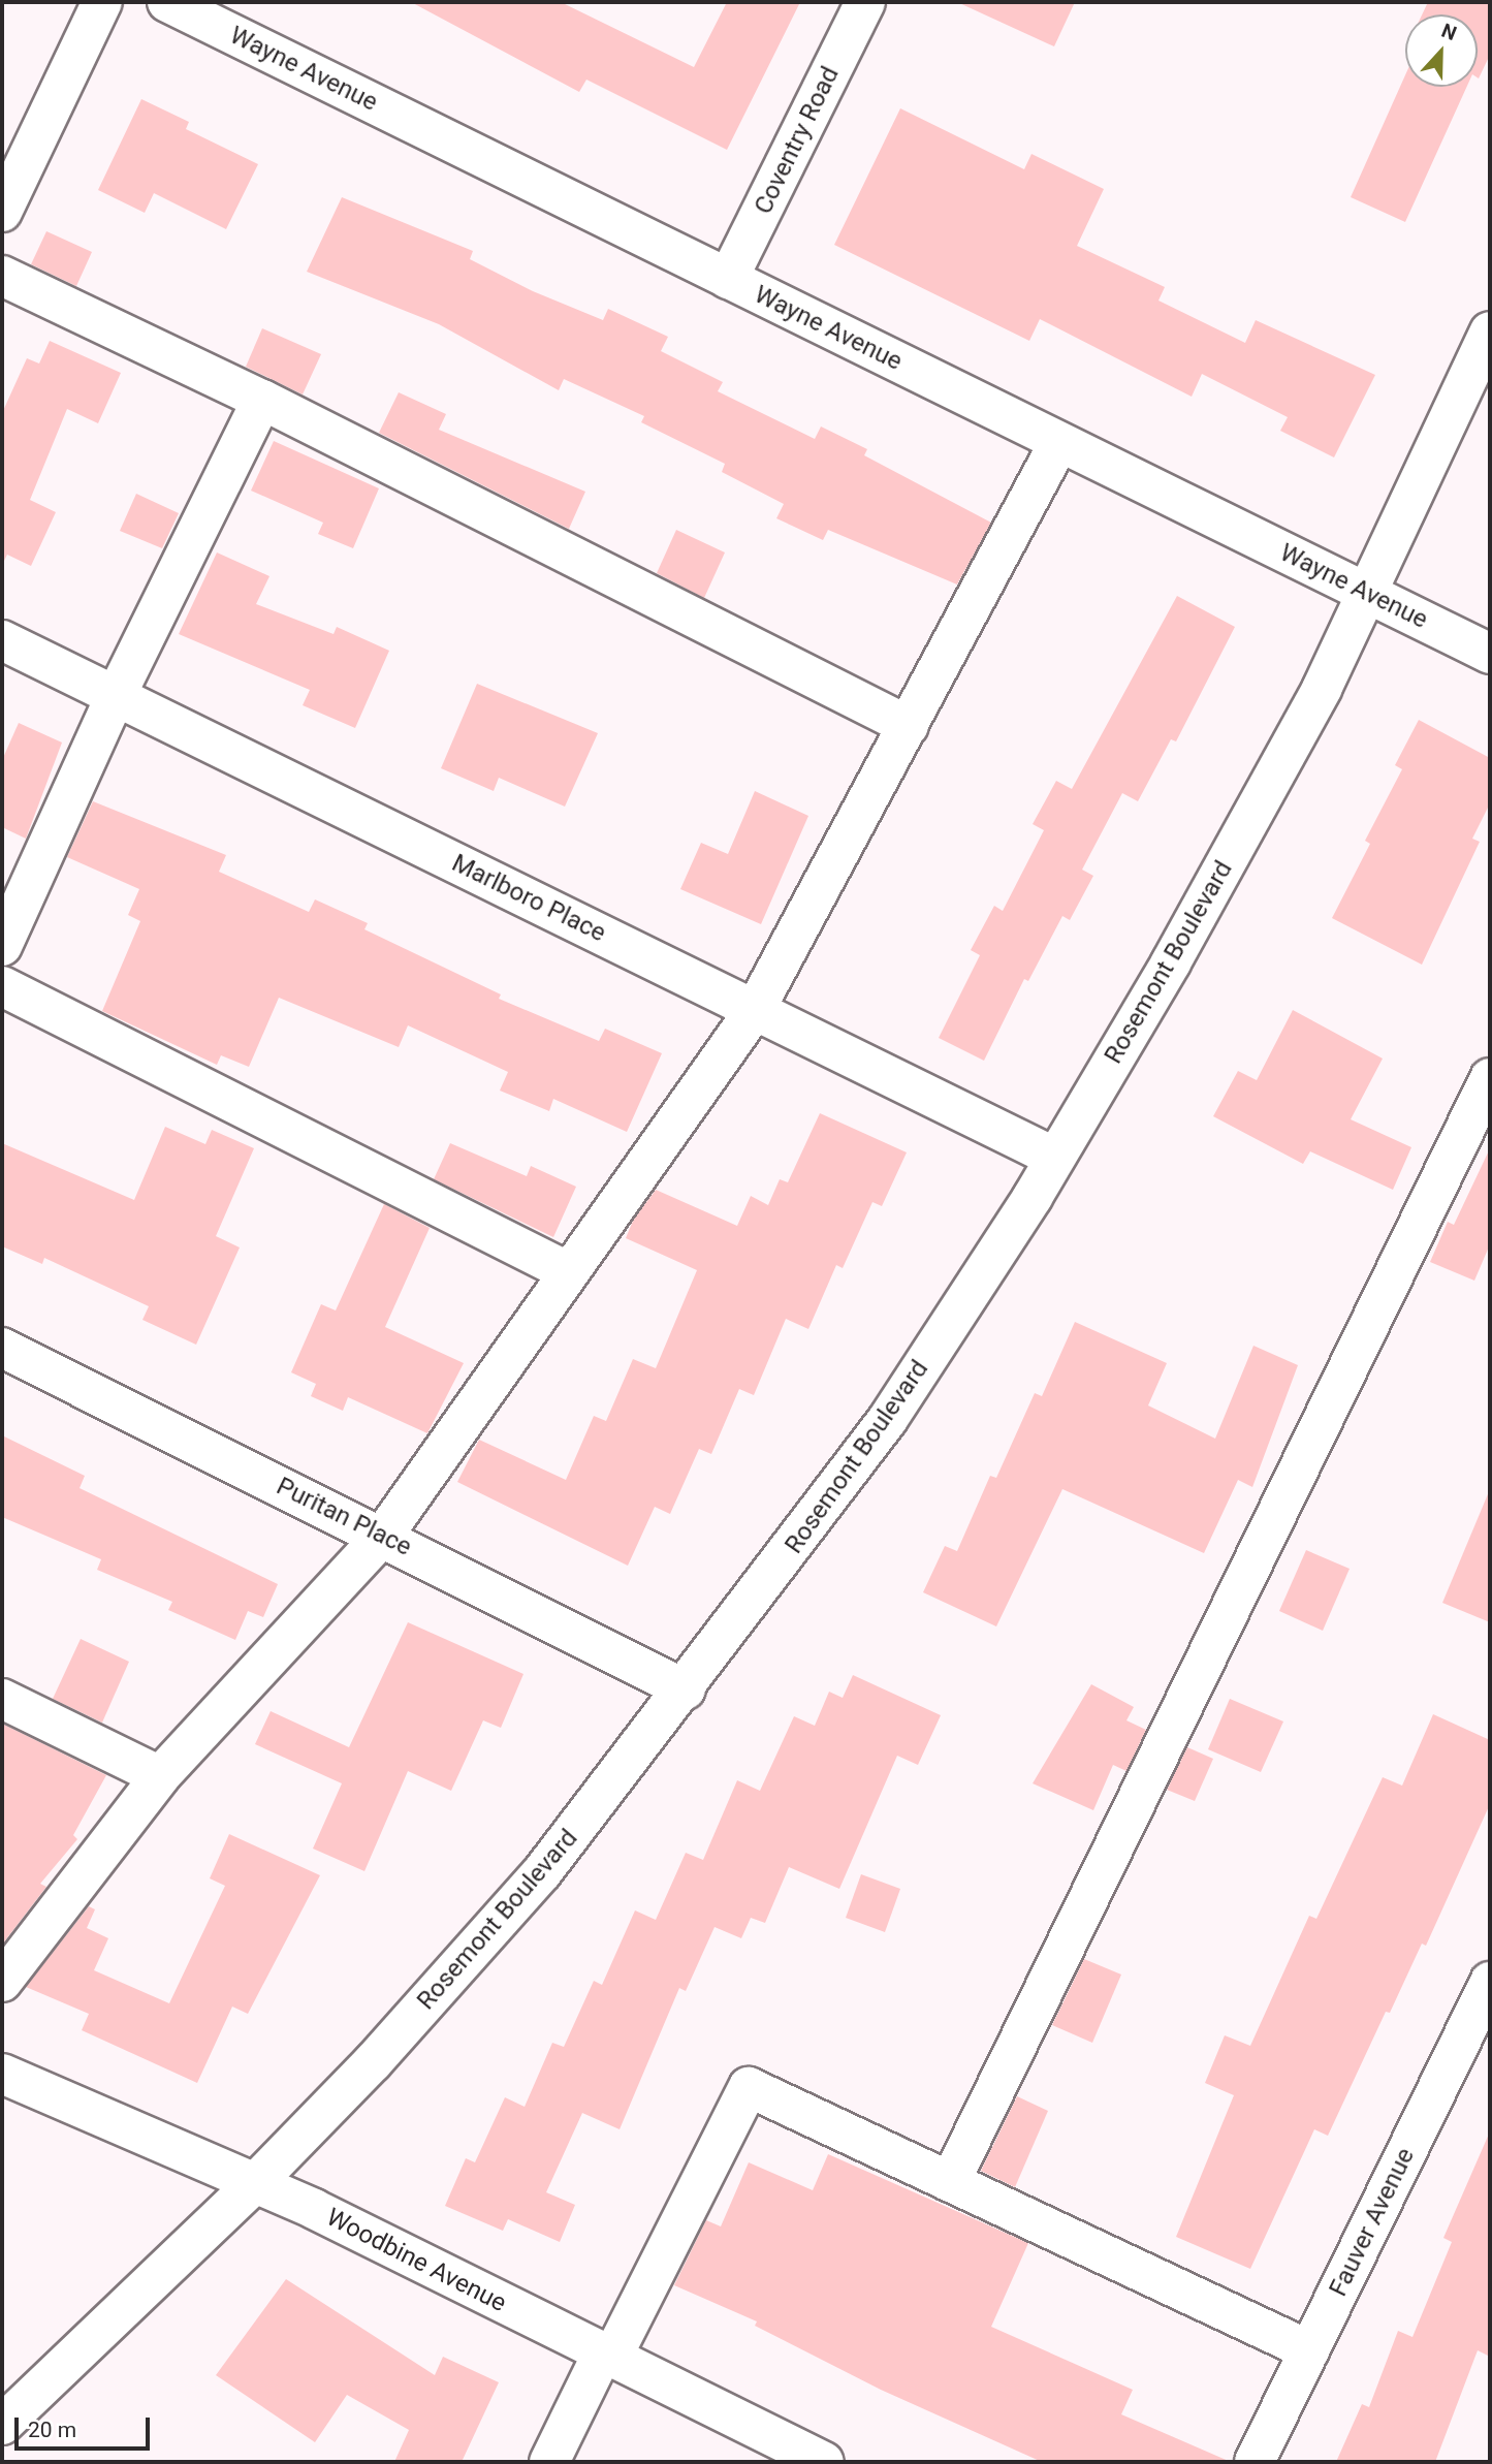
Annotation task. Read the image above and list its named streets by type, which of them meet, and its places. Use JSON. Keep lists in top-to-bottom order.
{
  "streets": {
    "street": [
      "Wayne Avenue",
      "Coventry Road",
      "Marlboro Place",
      "Rosemont Boulevard",
      "Puritan Place",
      "Fauver Avenue",
      "Woodbine Avenue"
    ]
  },
  "crossings": [
    ["Wayne Avenue", "Coventry Road"],
    ["Wayne Avenue", "Rosemont Boulevard"],
    ["Marlboro Place", "Rosemont Boulevard"],
    ["Rosemont Boulevard", "Puritan Place"],
    ["Rosemont Boulevard", "Woodbine Avenue"]
  ],
  "scale_bar": "20 m",
  "north": "top"
}
